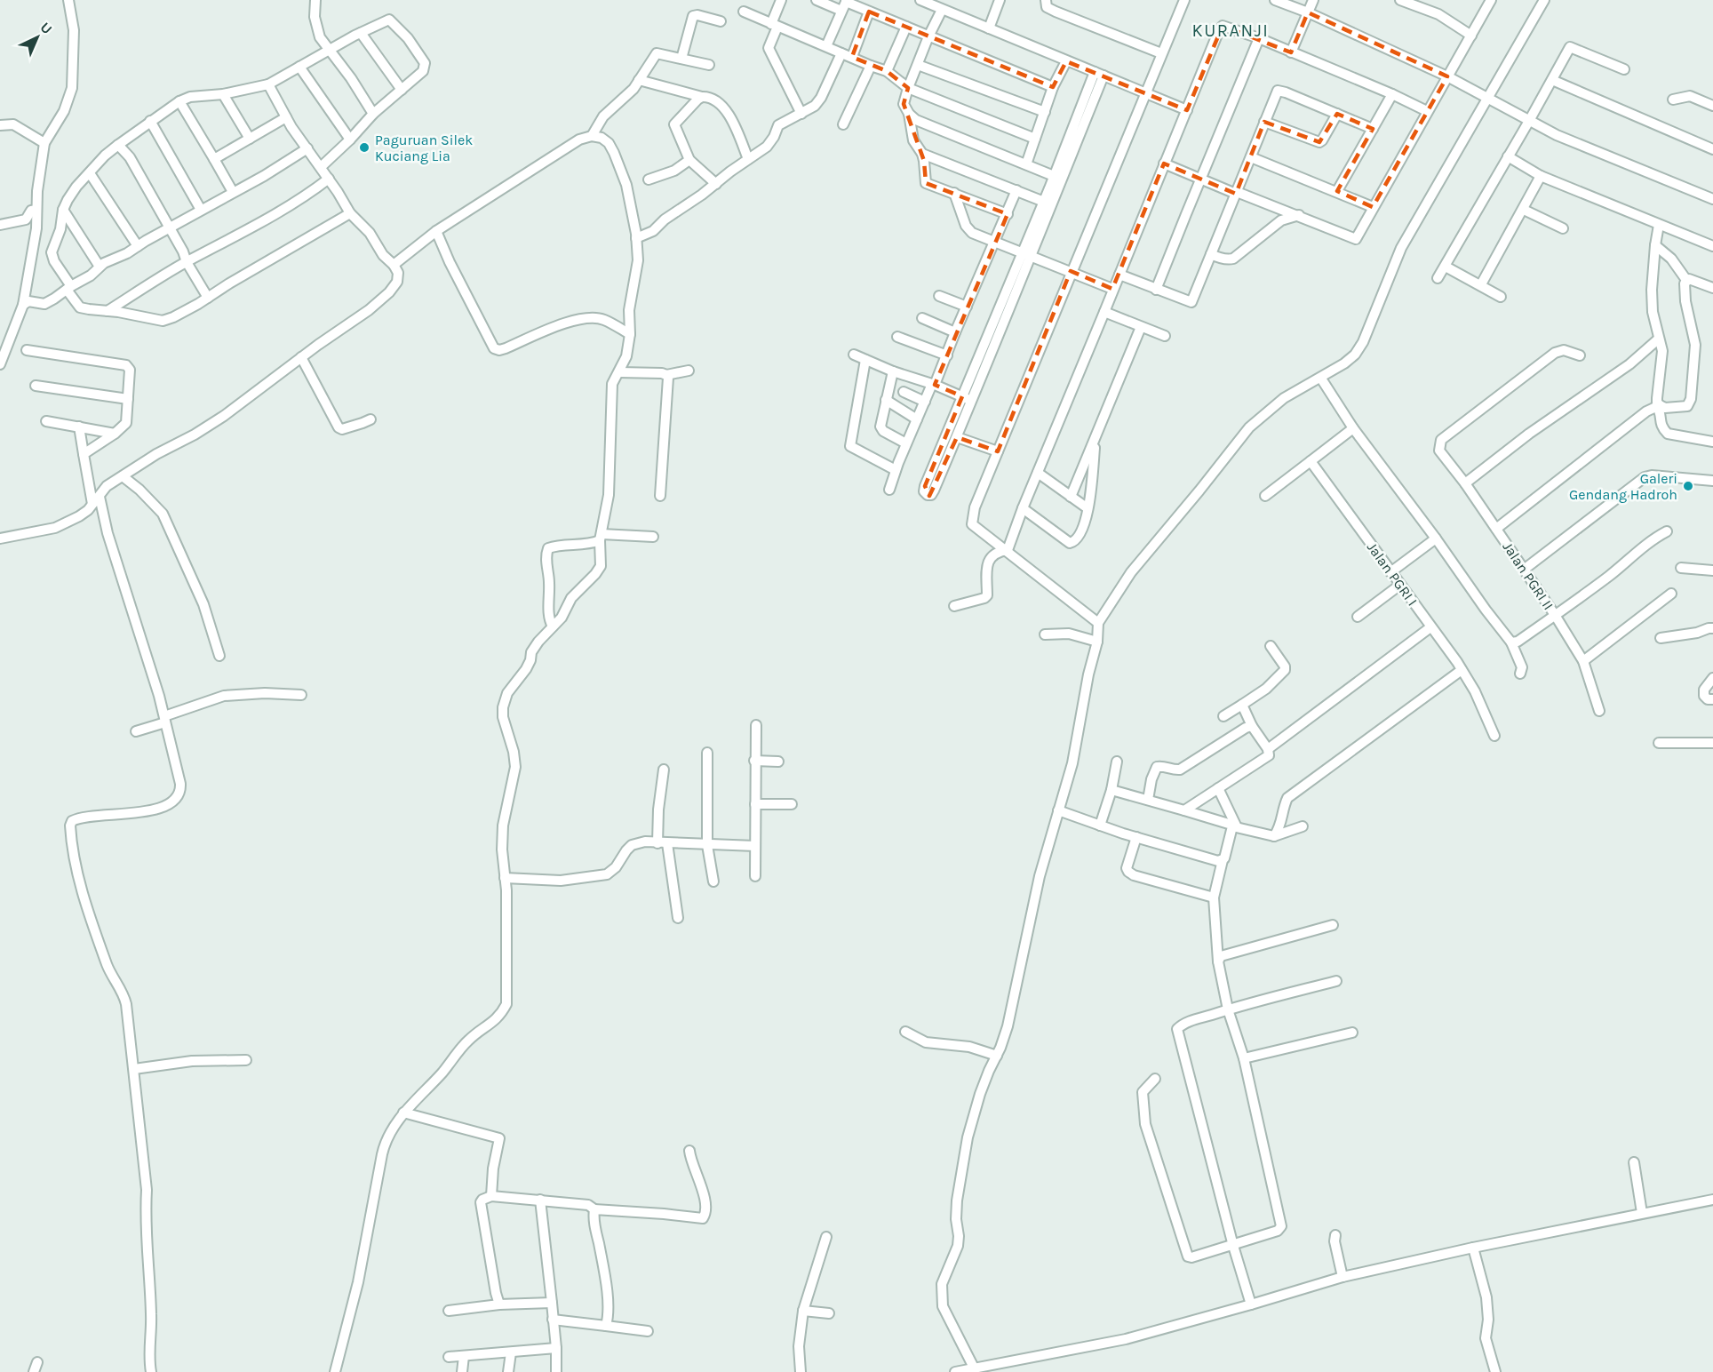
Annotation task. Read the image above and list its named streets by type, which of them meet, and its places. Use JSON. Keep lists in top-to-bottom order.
{
  "streets": {
    "street": ["Jalan PGRI I", "Jalan PGRI II"]
  },
  "districts": ["KURANJI"],
  "places": ["Paguruan Silek Kuciang Lia", "Galeri Gendang Hadroh"],
  "north": "top right"
}
